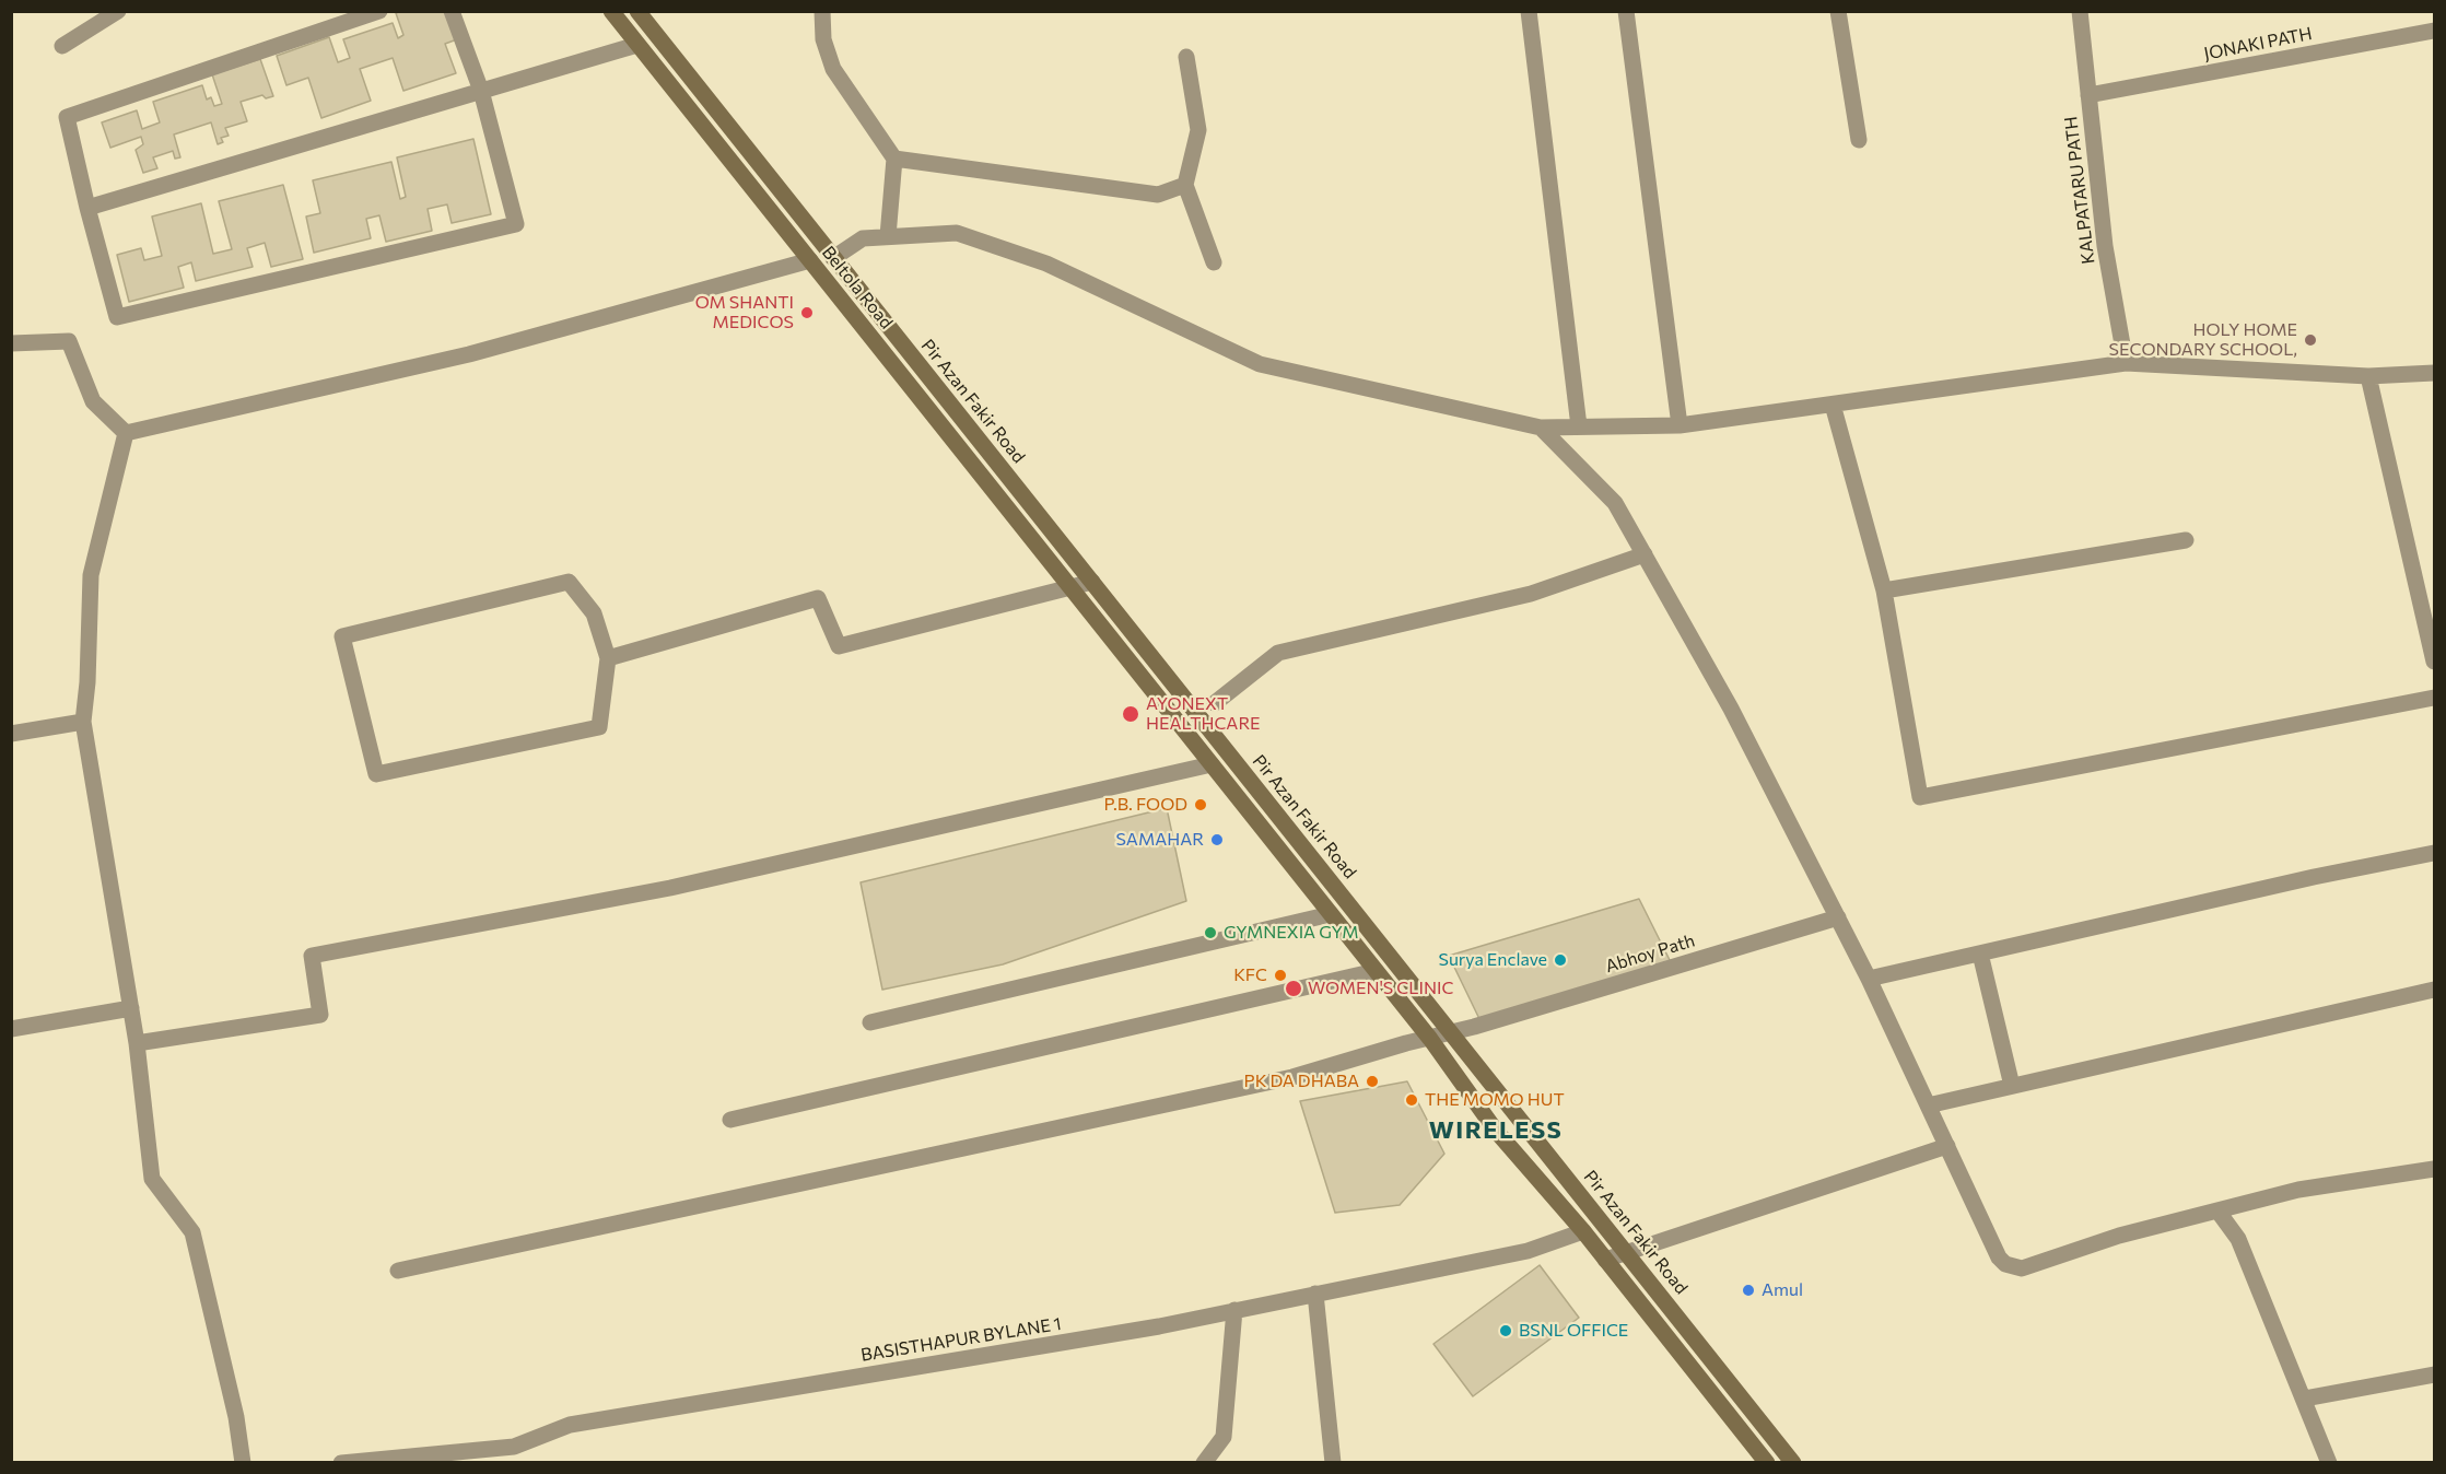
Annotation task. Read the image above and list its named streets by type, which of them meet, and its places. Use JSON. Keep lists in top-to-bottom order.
{
  "streets": {
    "main road": ["Beltola Road", "Pir Azan Fakir Road"],
    "street": [
      "JONAKI PATH",
      "KALPATARU PATH",
      "Abhoy Path",
      "BASISTHAPUR BYLANE 1"
    ]
  },
  "crossings": [
    ["JONAKI PATH", "KALPATARU PATH"],
    ["Pir Azan Fakir Road", "Abhoy Path"]
  ],
  "districts": ["WIRELESS"],
  "places": [
    "OM SHANTI MEDICOS",
    "HOLY HOME SECONDARY SCHOOL,",
    "AYONEXT HEALTHCARE",
    "P.B. FOOD",
    "SAMAHAR",
    "GYMNEXIA GYM",
    "Surya Enclave",
    "KFC",
    "WOMEN'S CLINIC",
    "PK DA DHABA",
    "THE MOMO HUT",
    "Amul",
    "BSNL OFFICE"
  ]
}
